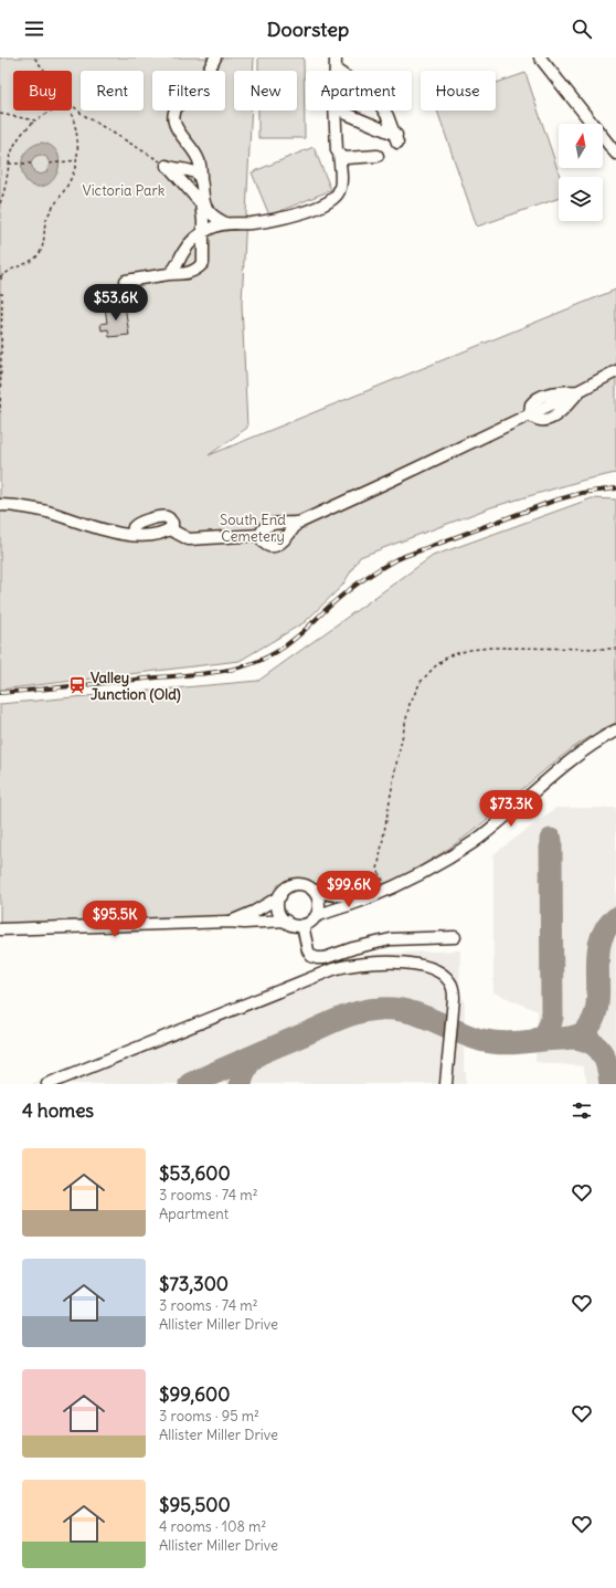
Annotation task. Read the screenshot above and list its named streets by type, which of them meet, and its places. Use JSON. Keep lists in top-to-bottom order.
{
  "parks": ["Victoria Park", "South End Cemetery"],
  "places": {
    "station": ["Valley Junction (Old)"]
  },
  "north": "top",
  "page": {
    "header": "Doorstep",
    "chip": [
      "Buy",
      "Rent",
      "Filters",
      "New",
      "Apartment",
      "House"
    ],
    "price": [
      "$53.6K",
      "$73.3K",
      "$99.6K",
      "$95.5K"
    ],
    "heading": "4 homes",
    "list": [
      {
        "name": "$53,600",
        "note": "3 rooms · 74 m² · Apartment"
      },
      {
        "name": "$73,300",
        "note": "3 rooms · 74 m² · Allister Miller Drive"
      },
      {
        "name": "$99,600",
        "note": "3 rooms · 95 m² · Allister Miller Drive"
      },
      {
        "name": "$95,500",
        "note": "4 rooms · 108 m² · Allister Miller Drive"
      }
    ]
  }
}
